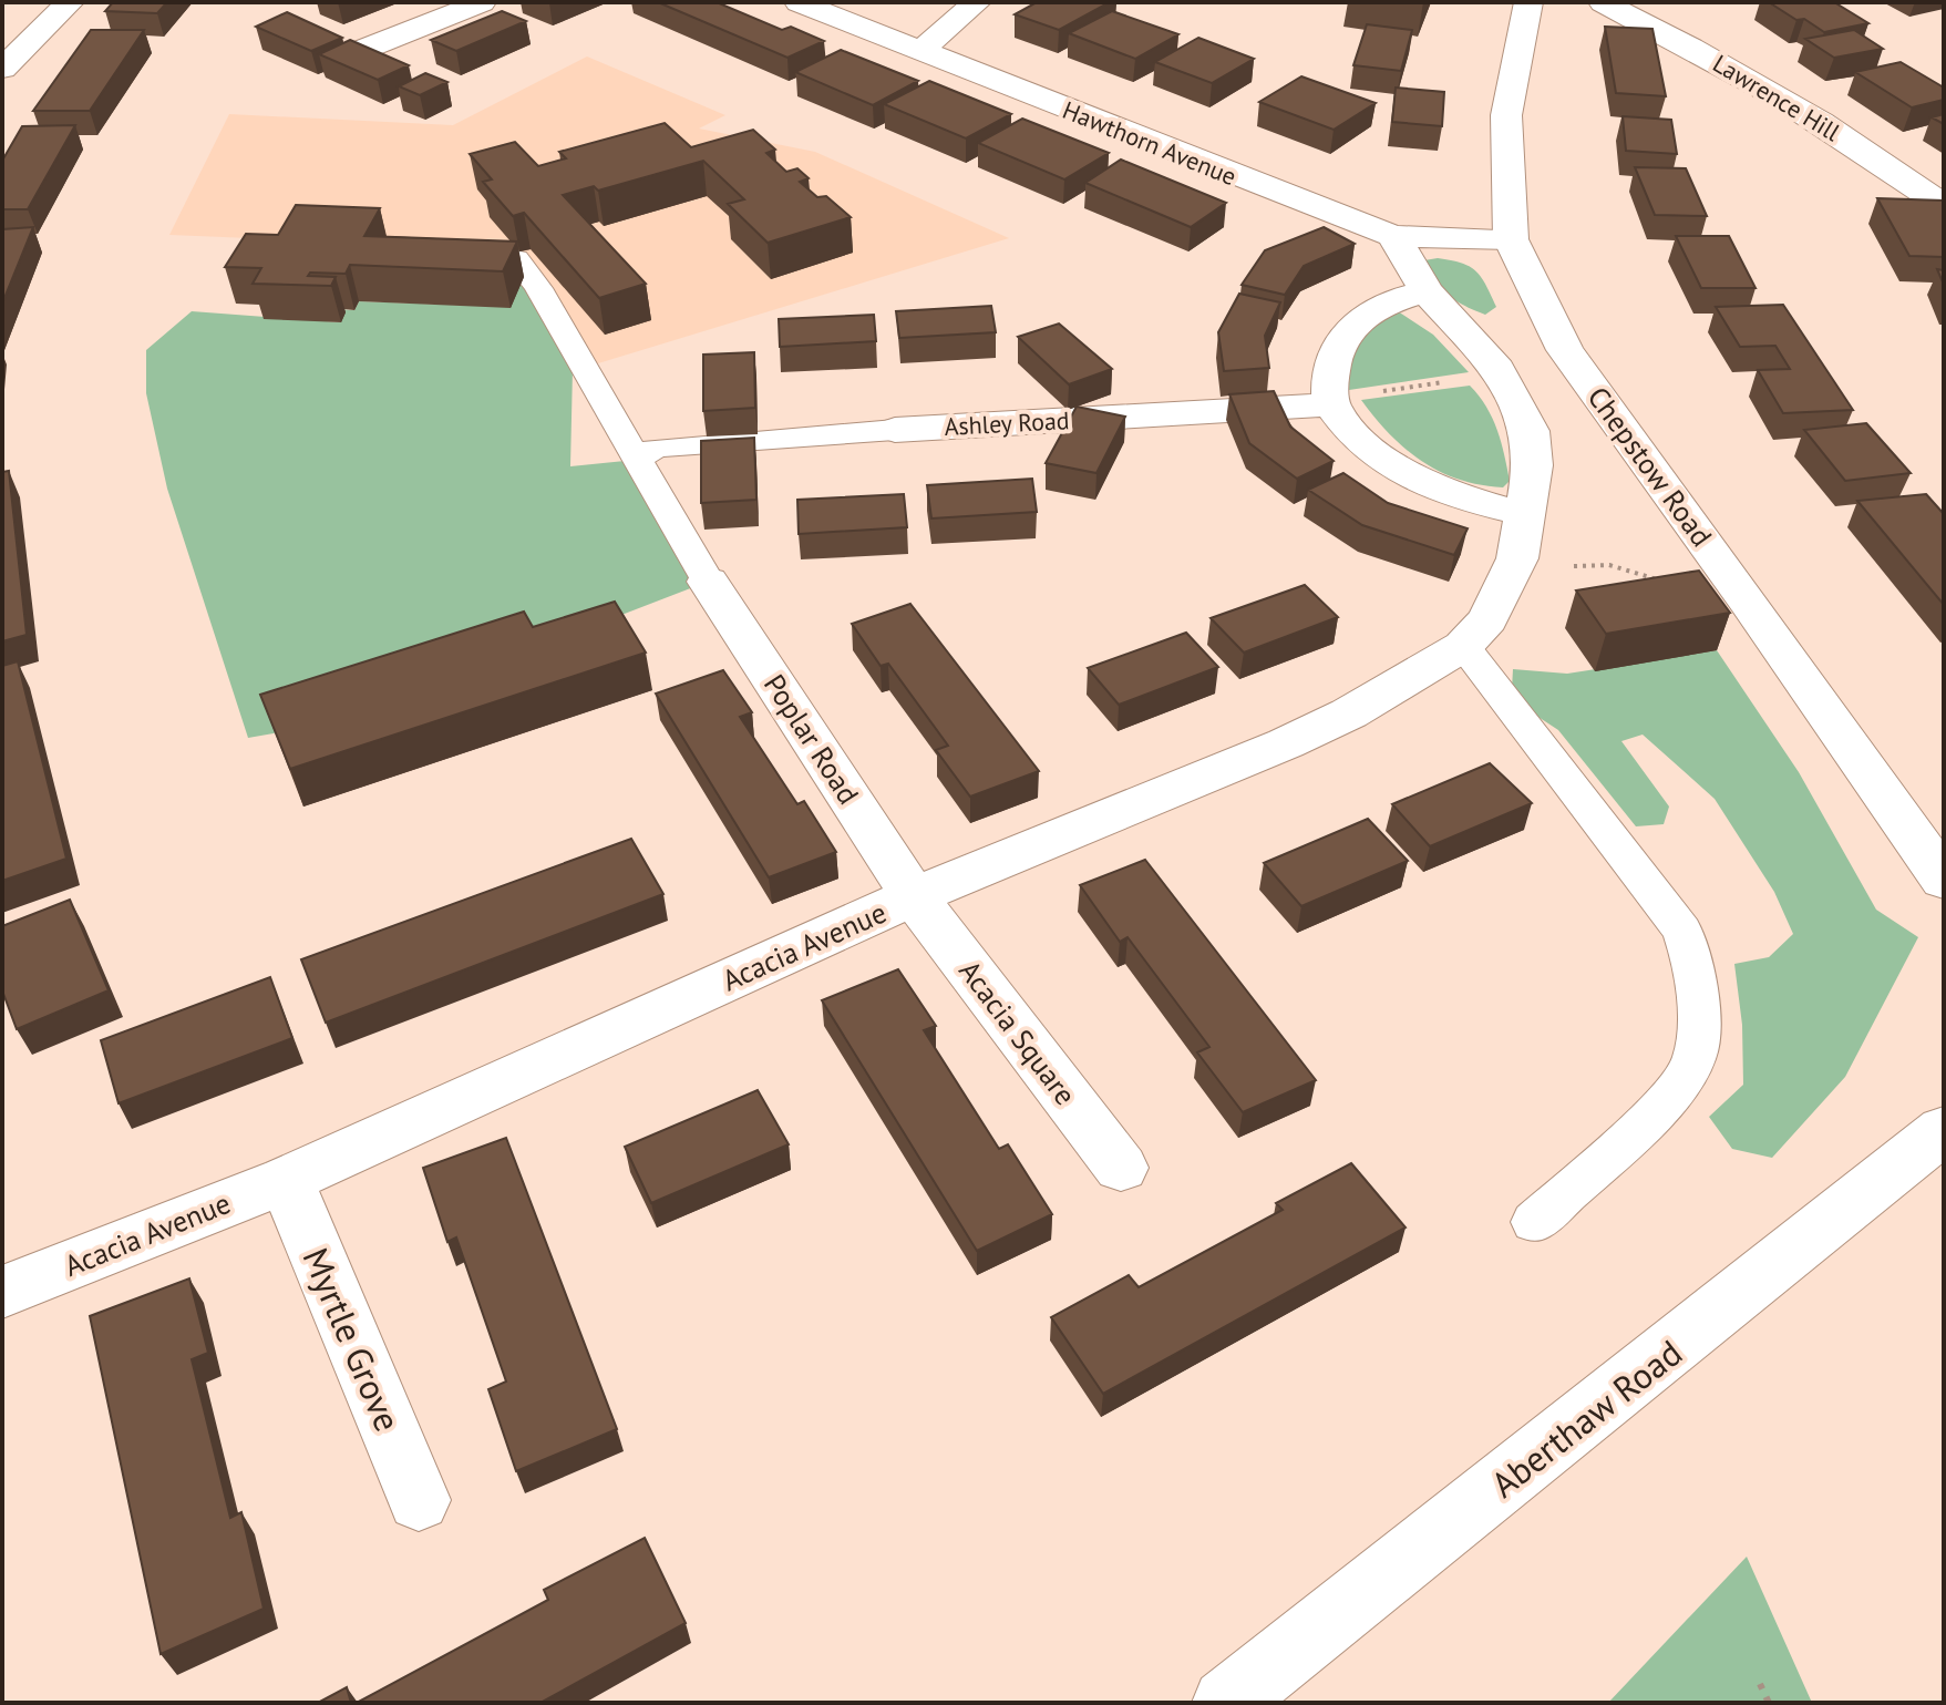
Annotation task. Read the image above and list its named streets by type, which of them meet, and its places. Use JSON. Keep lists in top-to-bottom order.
{
  "streets": {
    "street": [
      "Lawrence Hill",
      "Hawthorn Avenue",
      "Ashley Road",
      "Chepstow Road",
      "Poplar Road",
      "Acacia Avenue",
      "Acacia Square",
      "Myrtle Grove",
      "Aberthaw Road"
    ]
  },
  "crossings": [
    ["Hawthorn Avenue", "Chepstow Road"],
    ["Hawthorn Avenue", "Acacia Avenue"],
    ["Poplar Road", "Acacia Avenue"],
    ["Poplar Road", "Acacia Square"],
    ["Acacia Avenue", "Acacia Square"],
    ["Acacia Avenue", "Myrtle Grove"]
  ]
}
